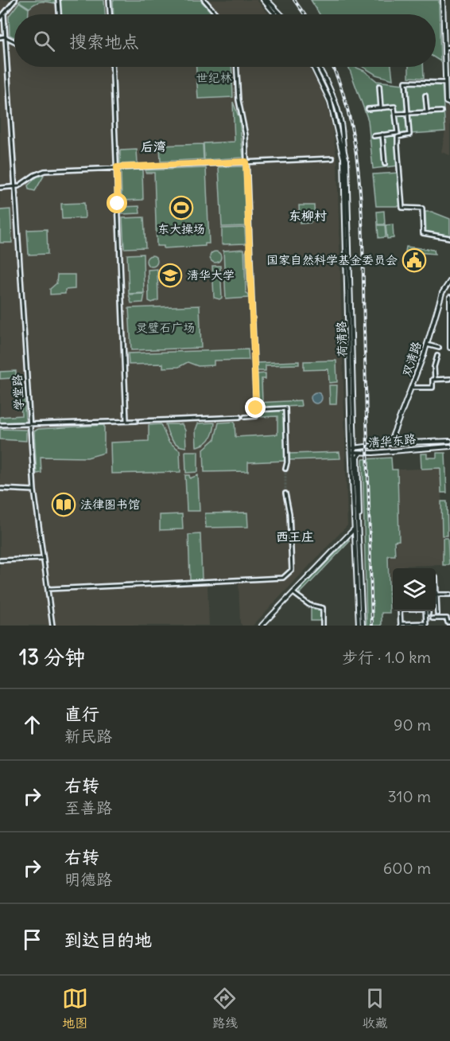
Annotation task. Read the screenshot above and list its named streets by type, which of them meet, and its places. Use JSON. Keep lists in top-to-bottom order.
{
  "streets": {
    "main road": ["荷清路", "双清路", "清华东路"],
    "street": ["学堂路"]
  },
  "crossings": [
    ["荷清路", "清华东路"],
    ["双清路", "清华东路"]
  ],
  "districts": ["后湾", "东柳村", "西王庄"],
  "parks": ["世纪林", "灵璧石广场"],
  "places": {
    "sports": ["东大操场"],
    "public building": ["国家自然科学基金委员会"],
    "school or university": ["清华大学"],
    "library": ["法律图书馆"]
  },
  "page": {
    "search": "搜索地点",
    "heading": ["13 分钟", "步行 · 1.0 km"],
    "list": [
      ["直行", "新民路", "90 m"],
      ["右转", "至善路", "310 m"],
      ["右转", "明德路", "600 m"],
      "到达目的地"
    ],
    "nav": ["地图", "路线", "收藏"]
  }
}
